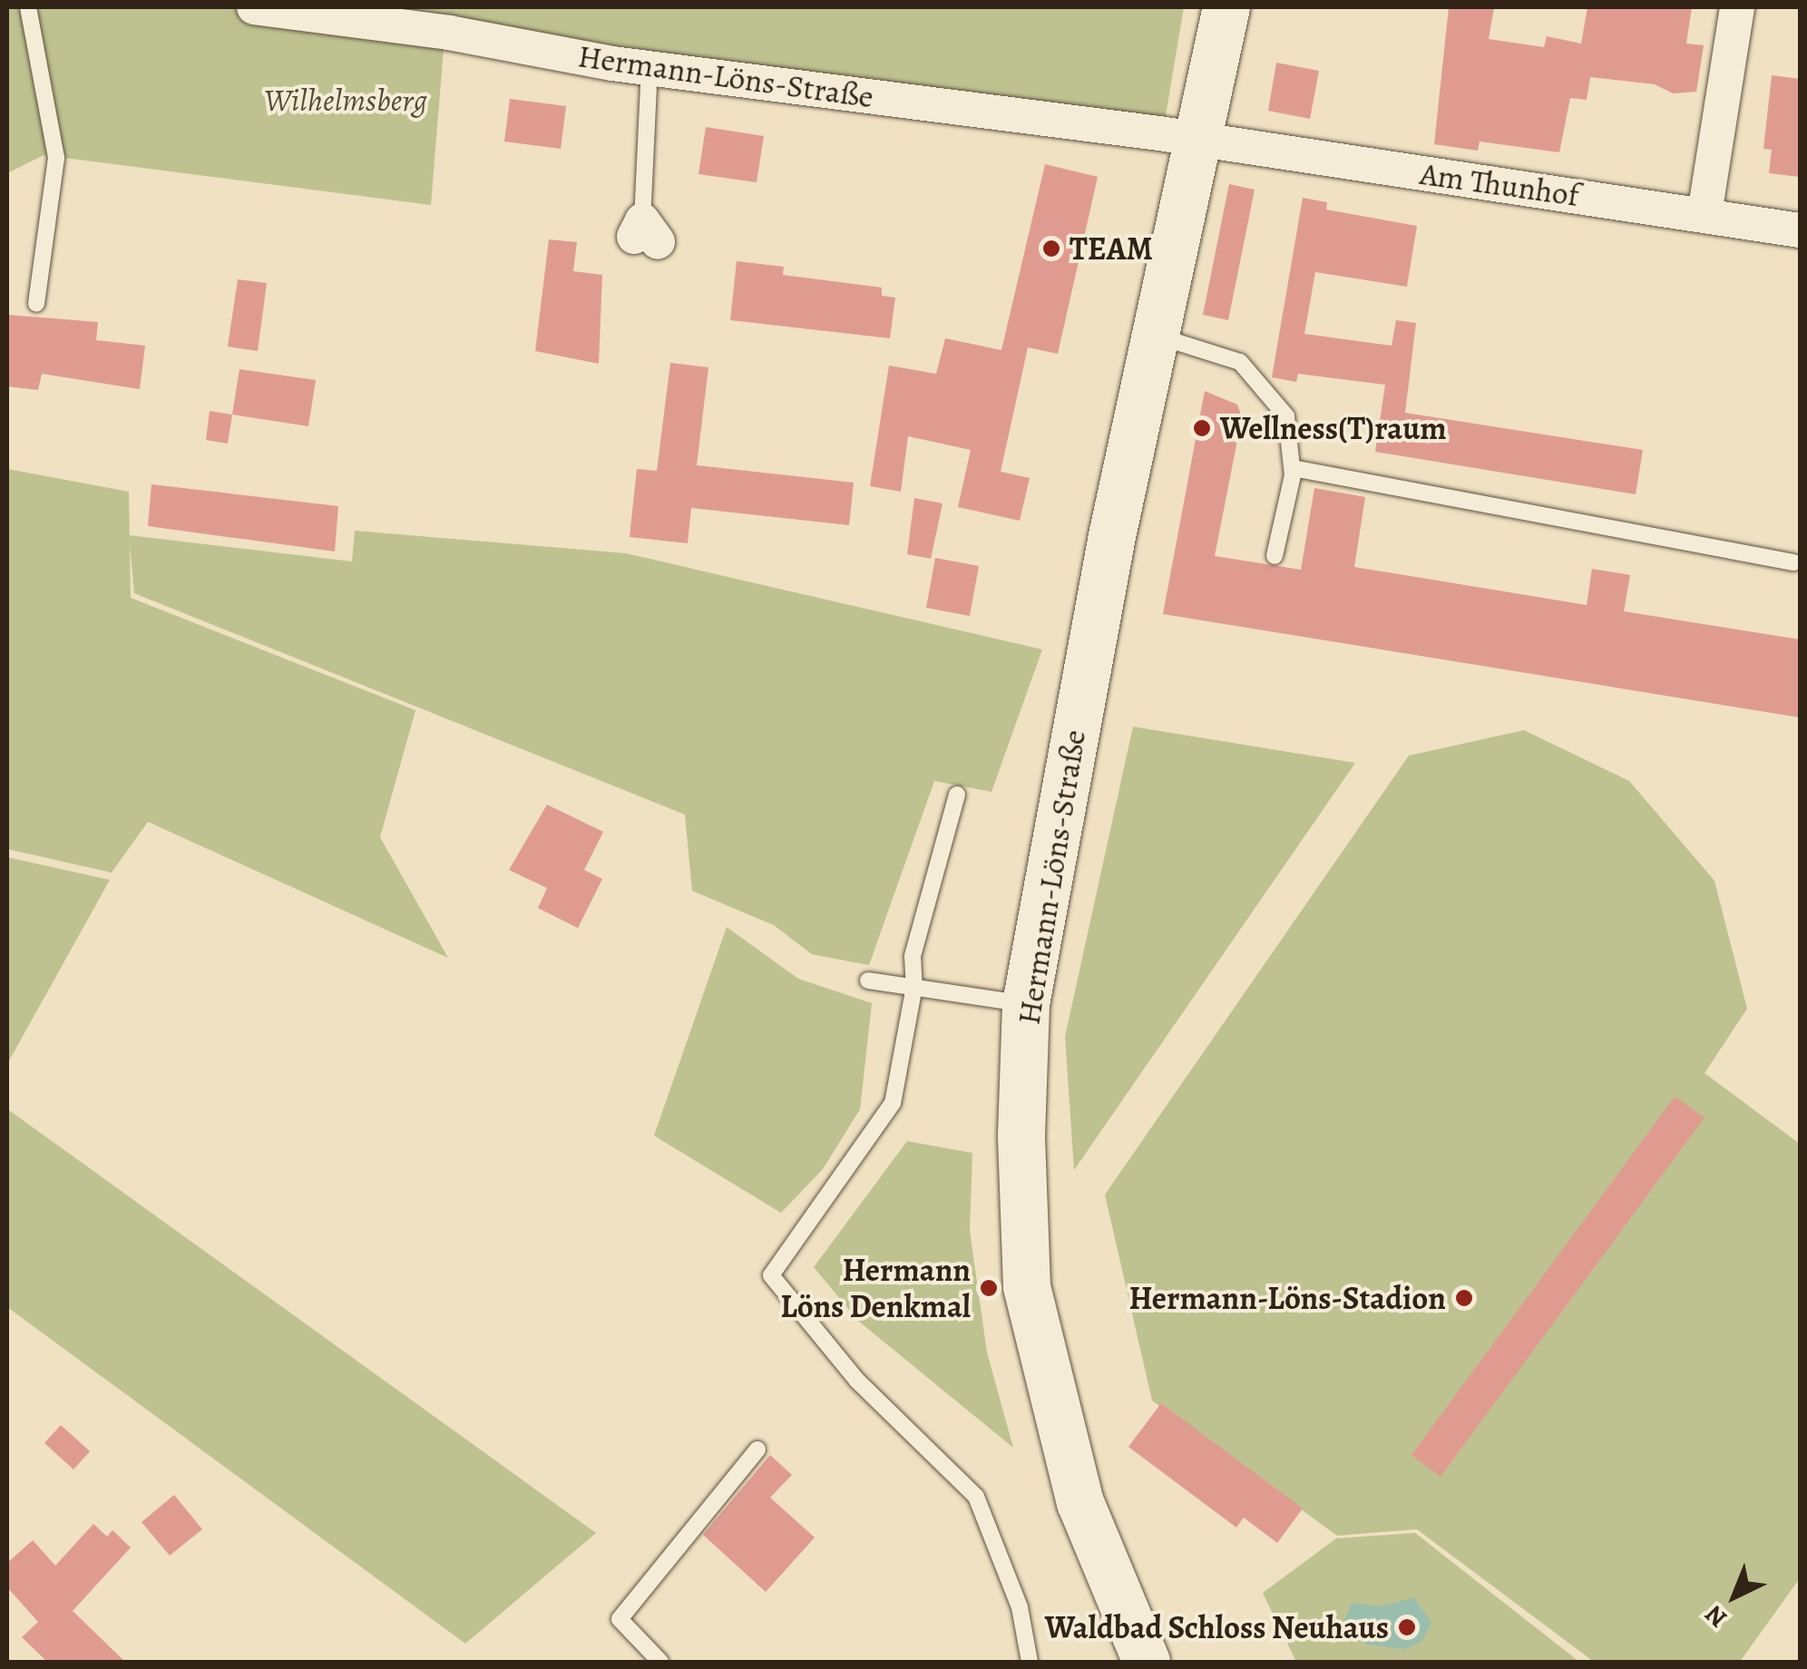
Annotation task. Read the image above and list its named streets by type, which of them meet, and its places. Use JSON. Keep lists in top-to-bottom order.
{
  "streets": {
    "street": ["Hermann-Löns-Straße", "Am Thunhof"]
  },
  "crossings": [
    ["Hermann-Löns-Straße", "Am Thunhof"]
  ],
  "parks": ["Wilhelmsberg"],
  "places": [
    "TEAM",
    "Wellness(T)raum",
    "Hermann Löns Denkmal",
    "Hermann-Löns-Stadion",
    "Waldbad Schloss Neuhaus"
  ],
  "north": "bottom left"
}
